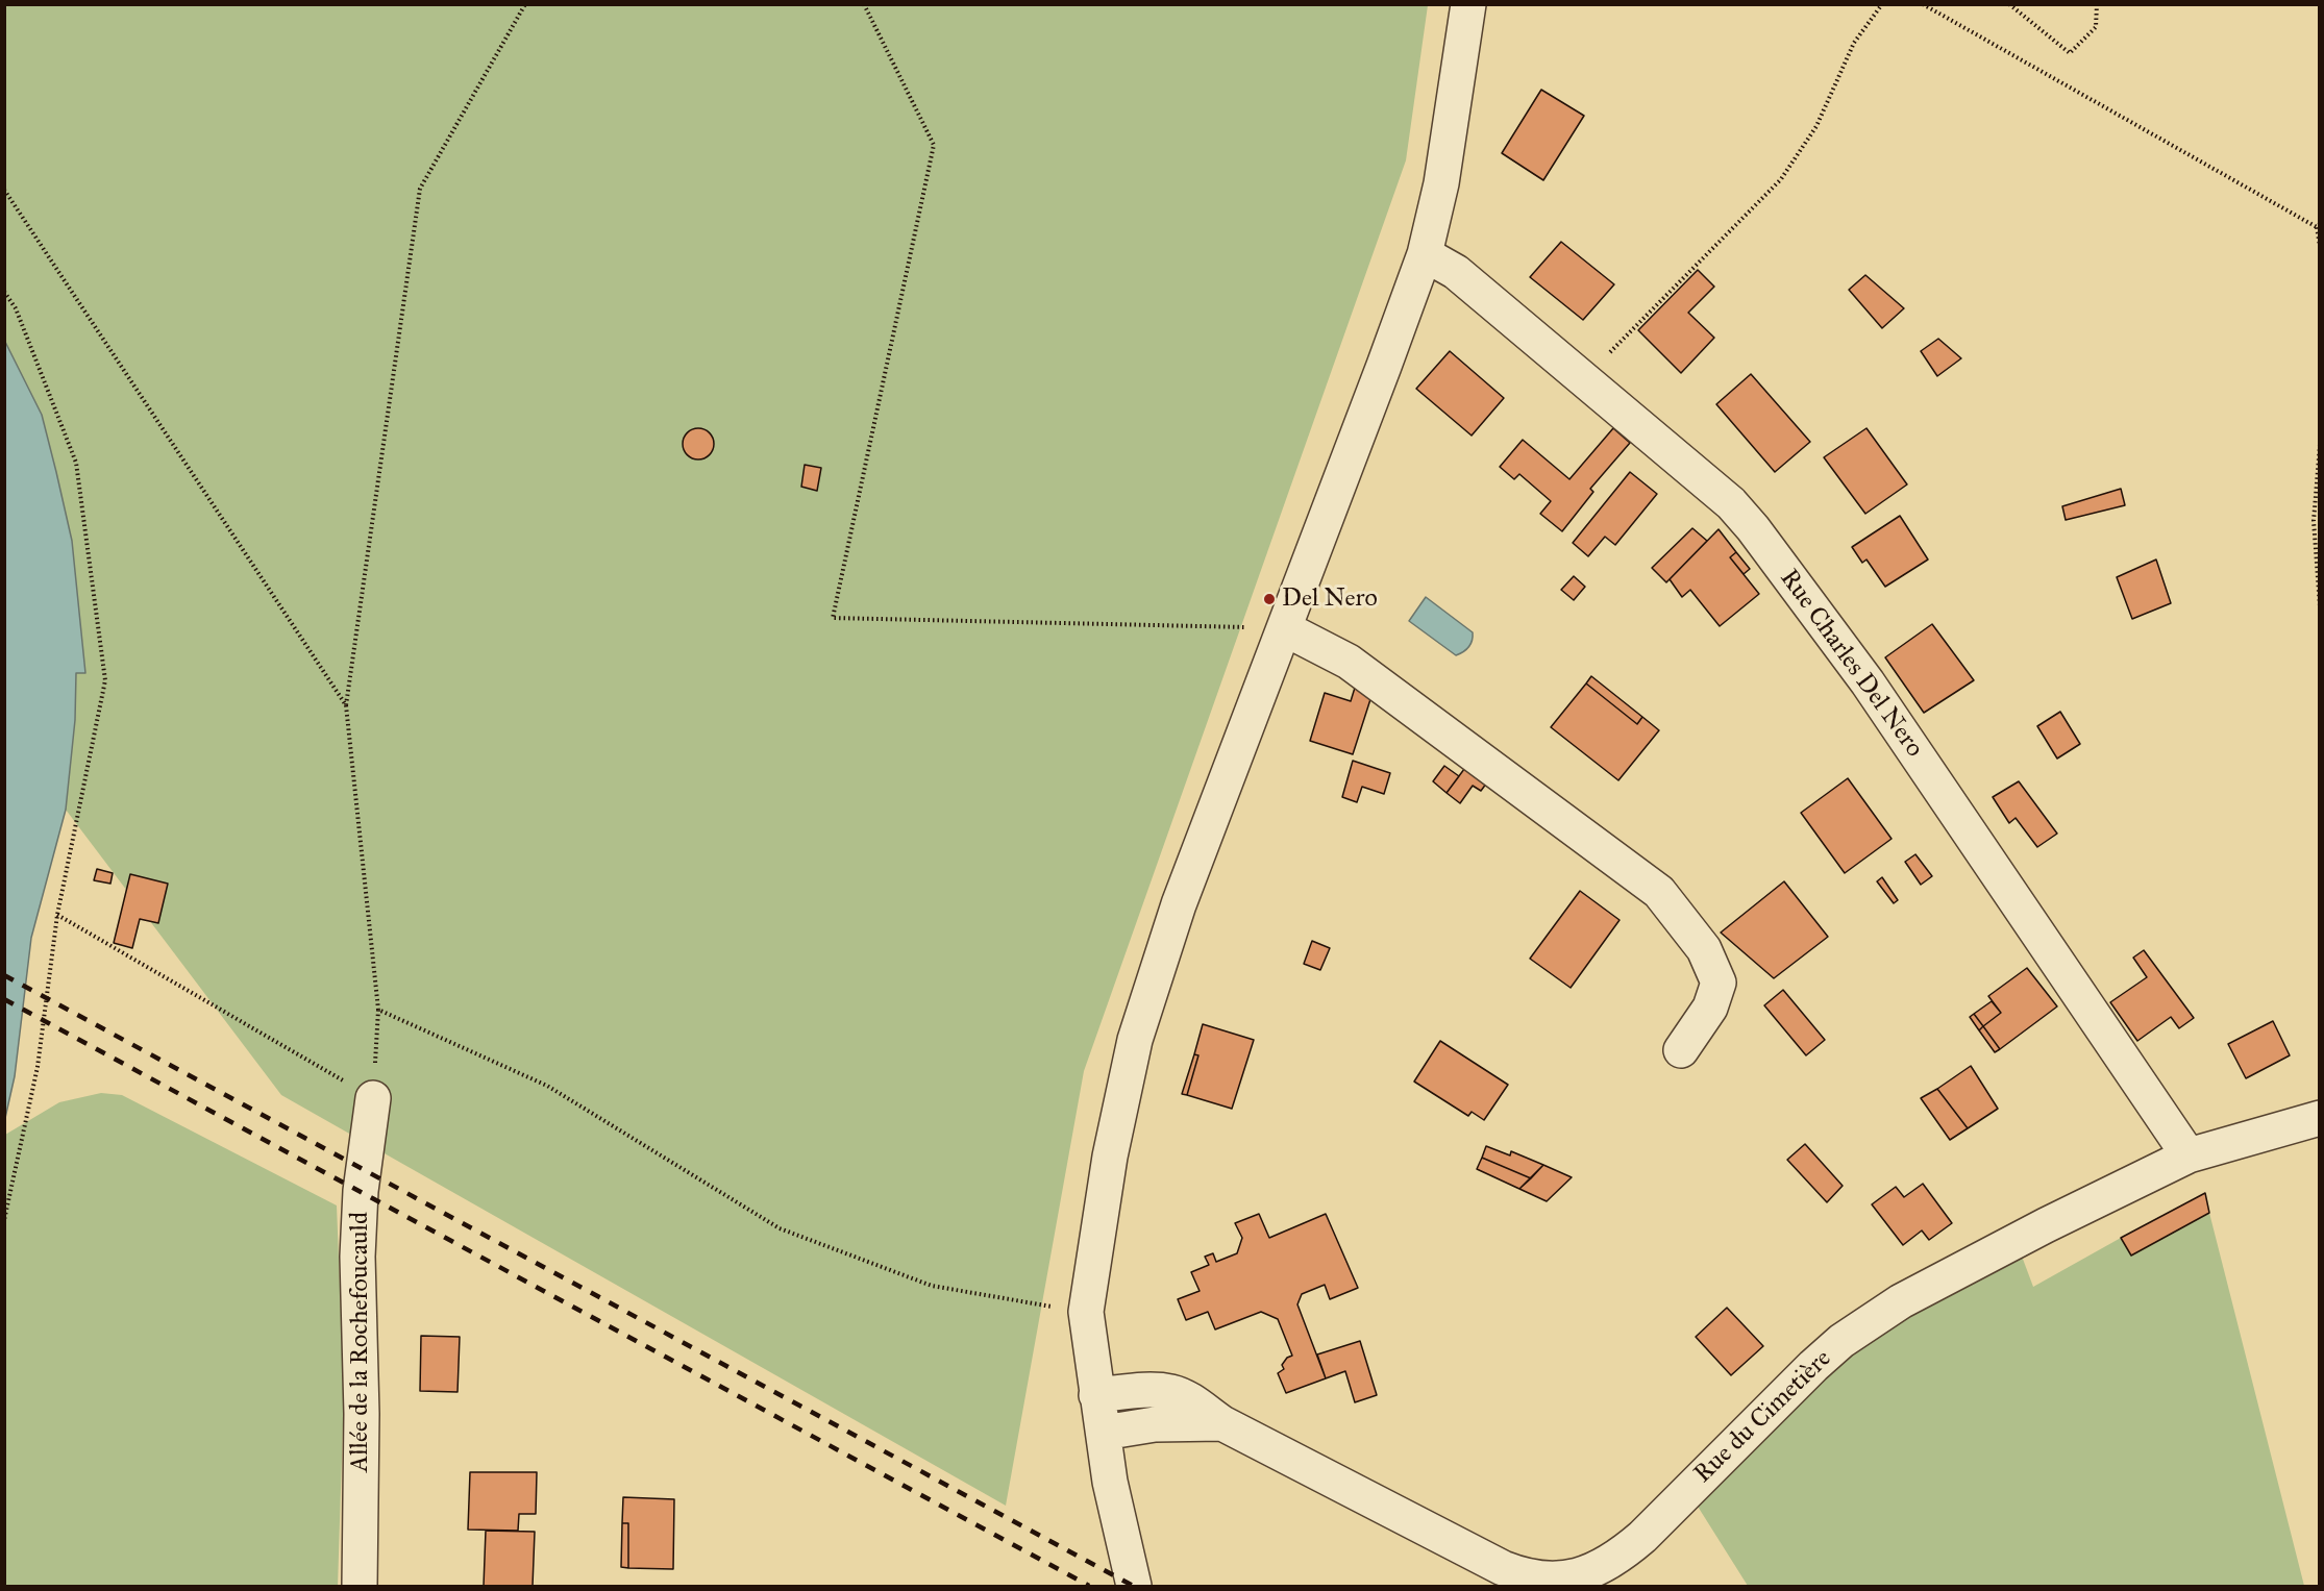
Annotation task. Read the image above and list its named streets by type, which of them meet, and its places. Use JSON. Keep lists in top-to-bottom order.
{
  "streets": {
    "street": ["Rue Charles Del Nero", "Allée de la Rochefoucauld", "Rue du Cimetière"]
  },
  "crossings": [
    ["Rue Charles Del Nero", "Rue du Cimetière"]
  ],
  "places": ["Del Nero"]
}
